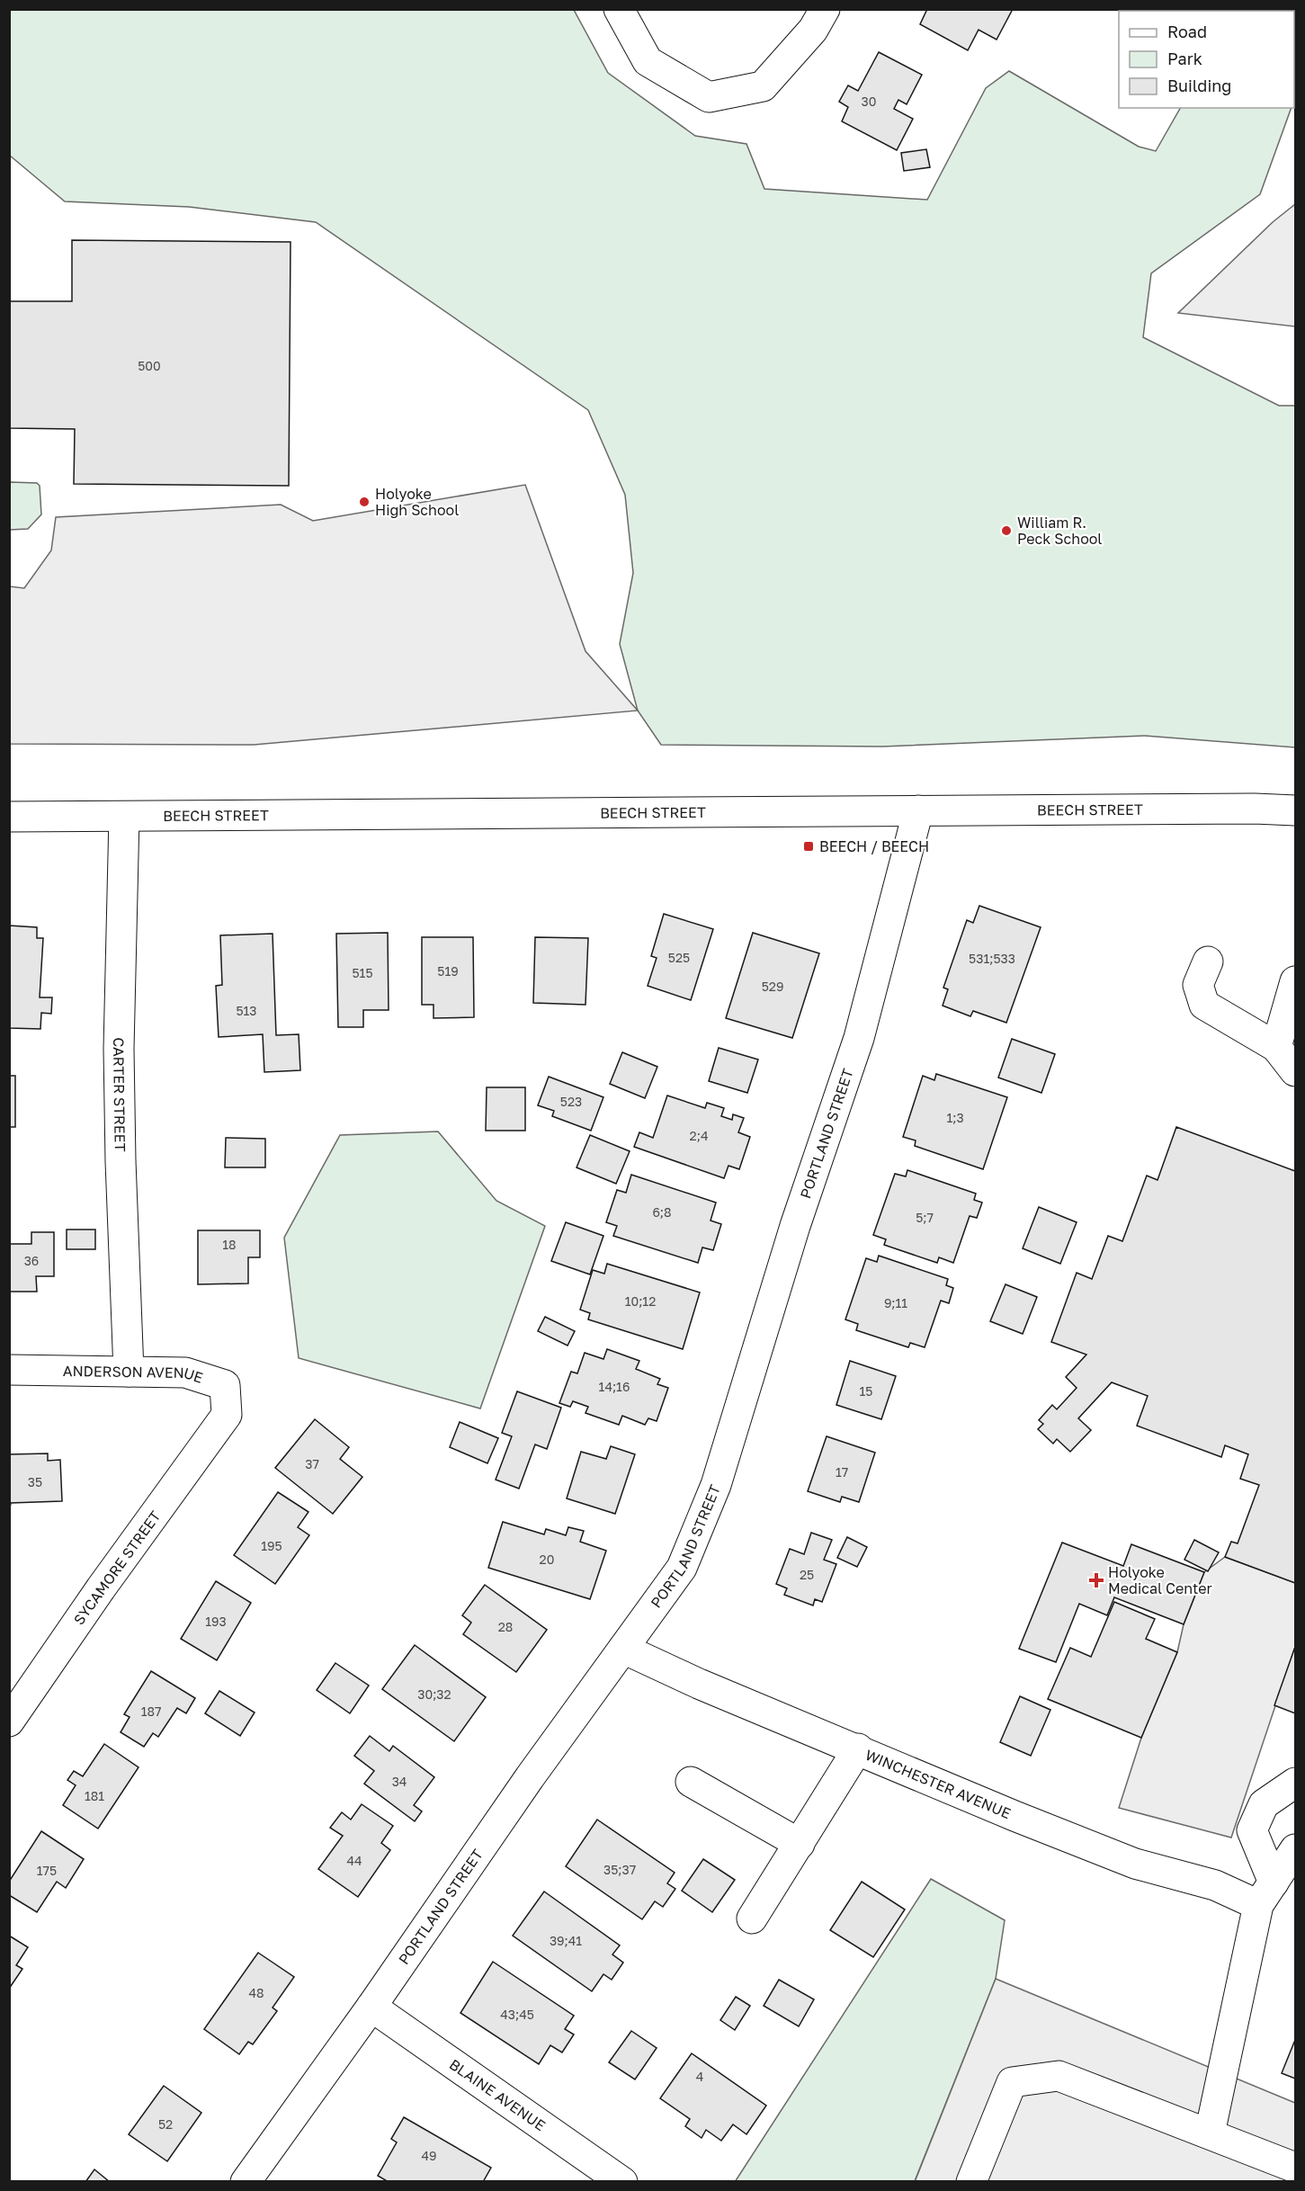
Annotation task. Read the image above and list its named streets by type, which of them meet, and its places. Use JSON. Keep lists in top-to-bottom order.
{
  "streets": {
    "street": [
      "BEECH STREET",
      "CARTER STREET",
      "PORTLAND STREET",
      "ANDERSON AVENUE",
      "SYCAMORE STREET",
      "WINCHESTER AVENUE",
      "BLAINE AVENUE"
    ]
  },
  "crossings": [
    ["BEECH STREET", "CARTER STREET"],
    ["BEECH STREET", "PORTLAND STREET"],
    ["CARTER STREET", "ANDERSON AVENUE"],
    ["PORTLAND STREET", "WINCHESTER AVENUE"],
    ["PORTLAND STREET", "BLAINE AVENUE"],
    ["ANDERSON AVENUE", "SYCAMORE STREET"]
  ],
  "places": {
    "other": ["Holyoke High School", "William R. Peck School"],
    "transit": ["BEECH / BEECH"],
    "health": ["Holyoke Medical Center"]
  },
  "house_numbers": [
    "30",
    "500",
    "525",
    "531;533",
    "519",
    "515",
    "529",
    "513",
    "523",
    "1;3",
    "2;4",
    "6;8",
    "5;7",
    "18",
    "36",
    "10;12",
    "9;11",
    "14;16",
    "15",
    "37",
    "17",
    "35",
    "195",
    "20",
    "25",
    "193",
    "28",
    "30;32",
    "187",
    "34",
    "181",
    "44",
    "35;37",
    "175",
    "39;41",
    "48",
    "43;45",
    "4",
    "52",
    "49"
  ],
  "legend": ["Road", "Park", "Building"]
}
